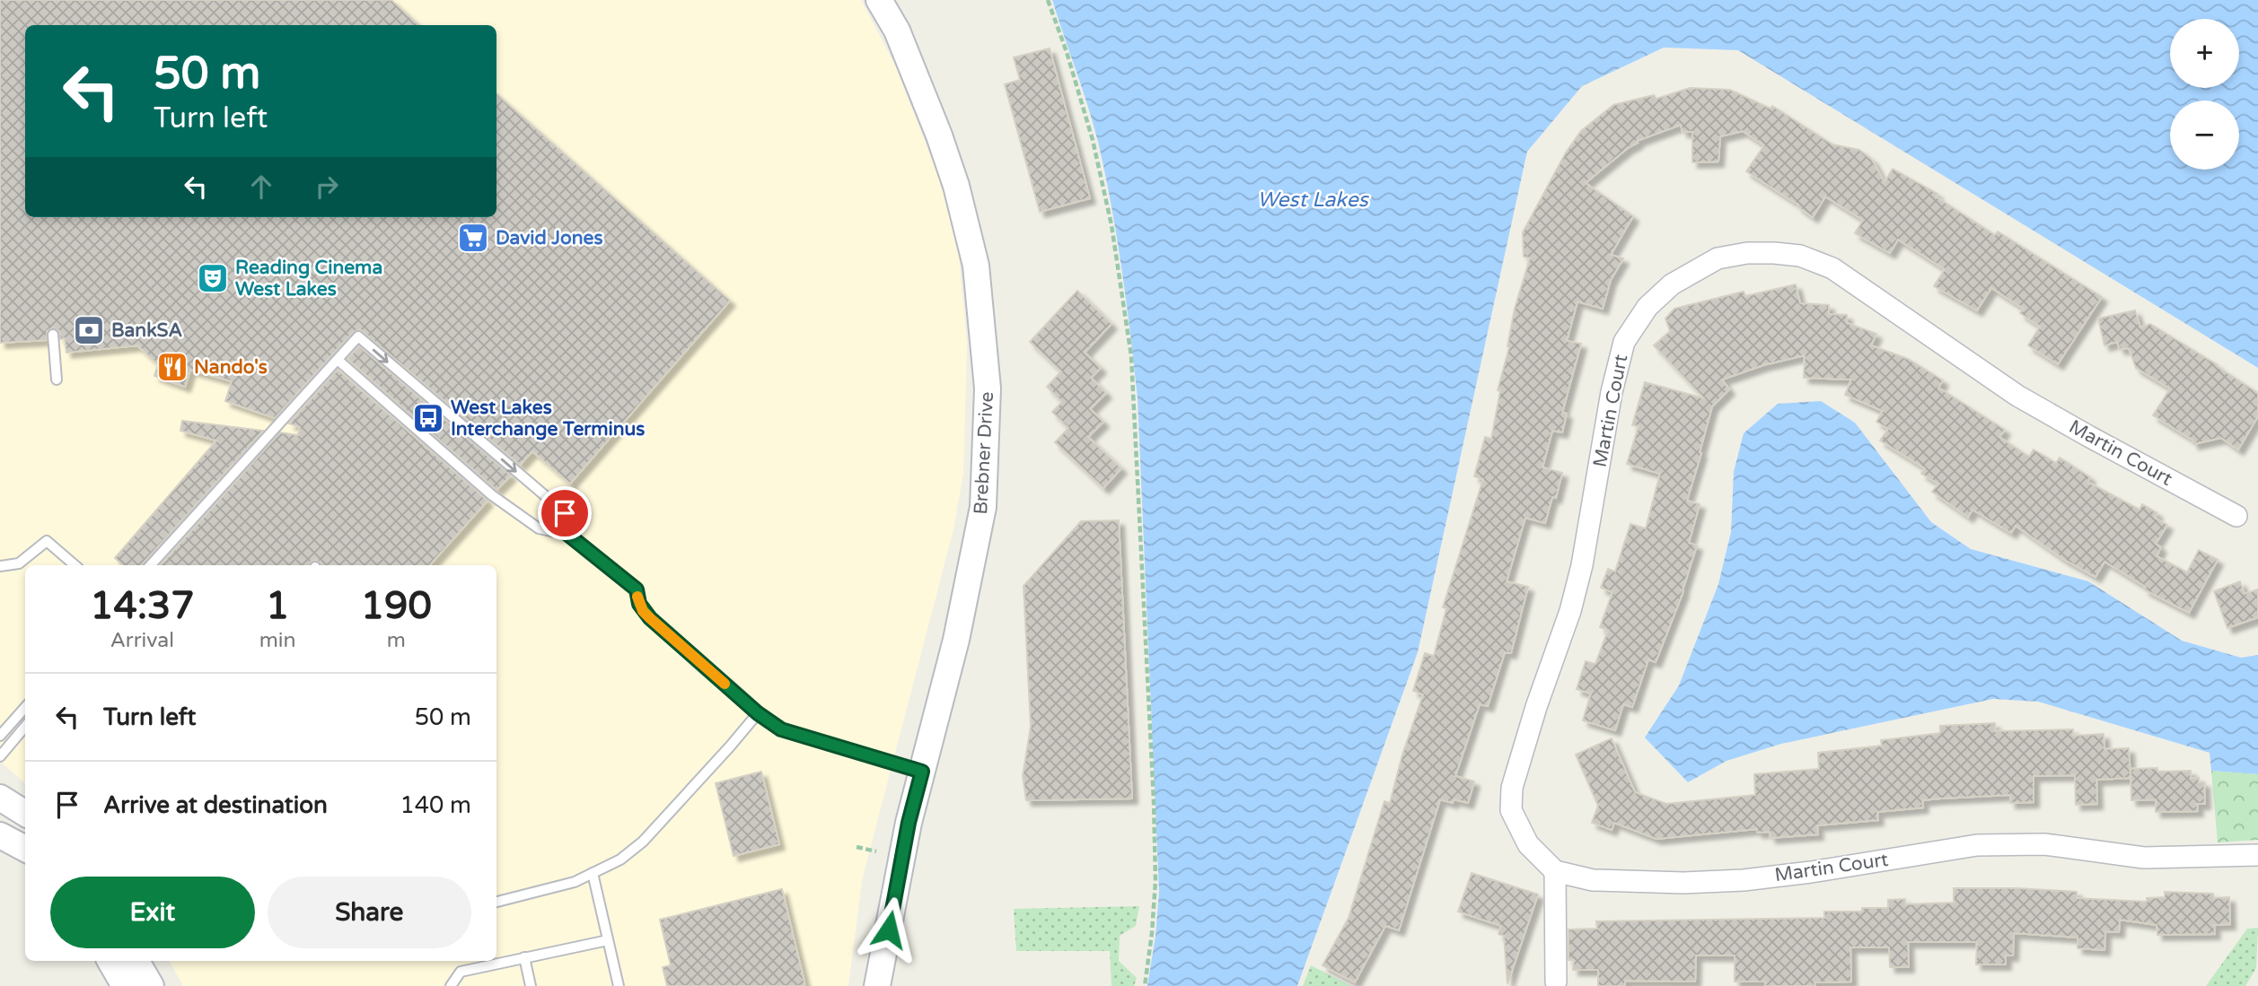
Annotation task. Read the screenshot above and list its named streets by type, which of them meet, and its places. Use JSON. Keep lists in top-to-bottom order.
{
  "streets": {
    "street": ["Martin Court", "Brebner Drive"]
  },
  "water": ["West Lakes"],
  "places": {
    "supermarket": ["David Jones"],
    "theatre": ["Reading Cinema West Lakes"],
    "bank": ["BankSA"],
    "restaurant": ["Nando's"],
    "bus stop": ["West Lakes Interchange Terminus"]
  },
  "page": {
    "map_buttons": ["+", "−"],
    "turn": ["50 m", "Turn left"],
    "eta": [
      "14:37",
      "Arrival",
      "1",
      "min",
      "190",
      "m"
    ],
    "list": [
      {
        "name": "Turn left",
        "value": "50 m"
      },
      {
        "name": "Arrive at destination",
        "value": "140 m"
      }
    ],
    "buttons": ["Exit", "Share"]
  }
}
